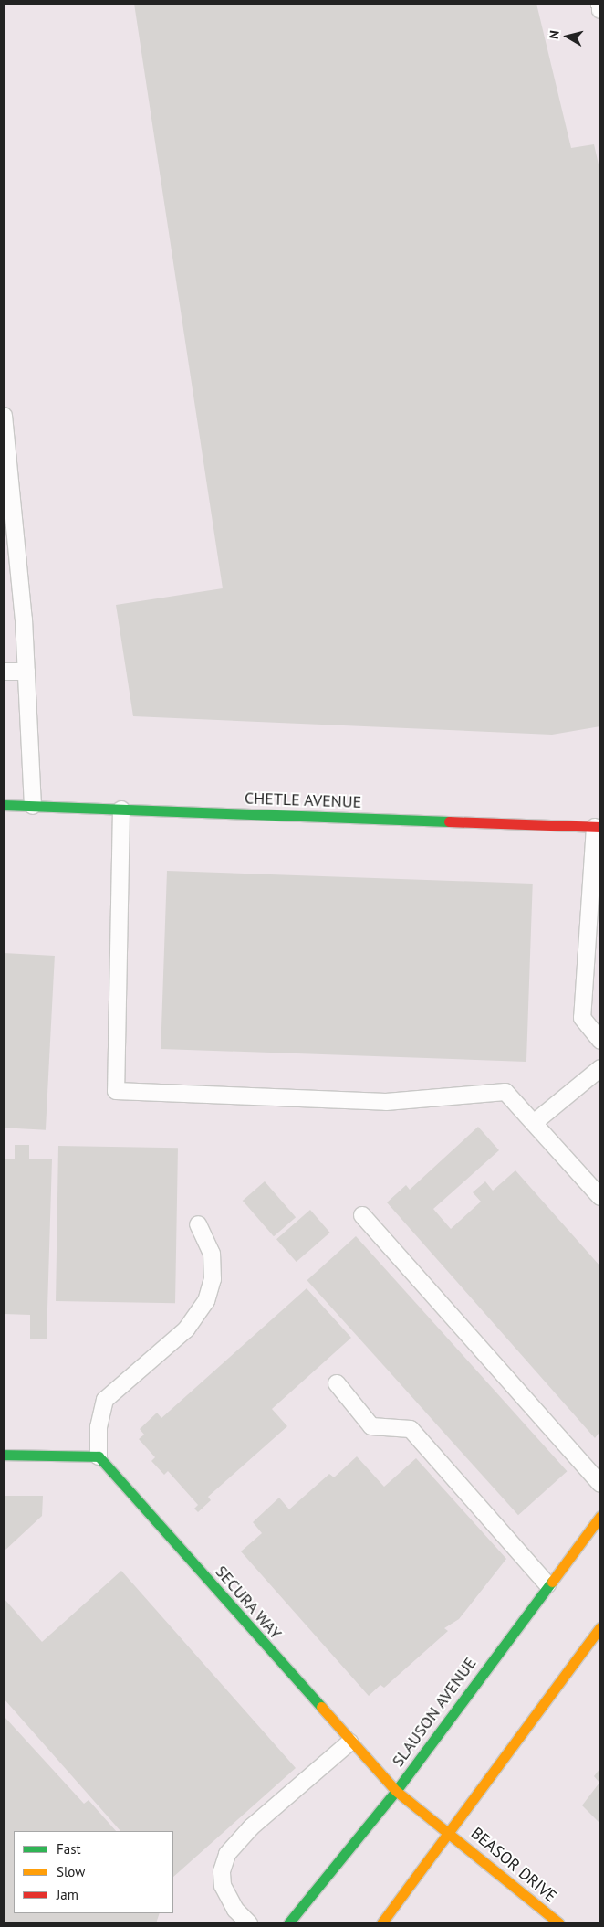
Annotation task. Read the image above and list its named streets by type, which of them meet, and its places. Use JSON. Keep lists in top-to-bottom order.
{
  "streets": {
    "street": [
      "CHETLE AVENUE",
      "SECURA WAY",
      "SLAUSON AVENUE",
      "BEASOR DRIVE"
    ]
  },
  "crossings": [
    ["SECURA WAY", "SLAUSON AVENUE"],
    ["SECURA WAY", "BEASOR DRIVE"]
  ],
  "legend": ["Fast", "Slow", "Jam"],
  "north": "left"
}
